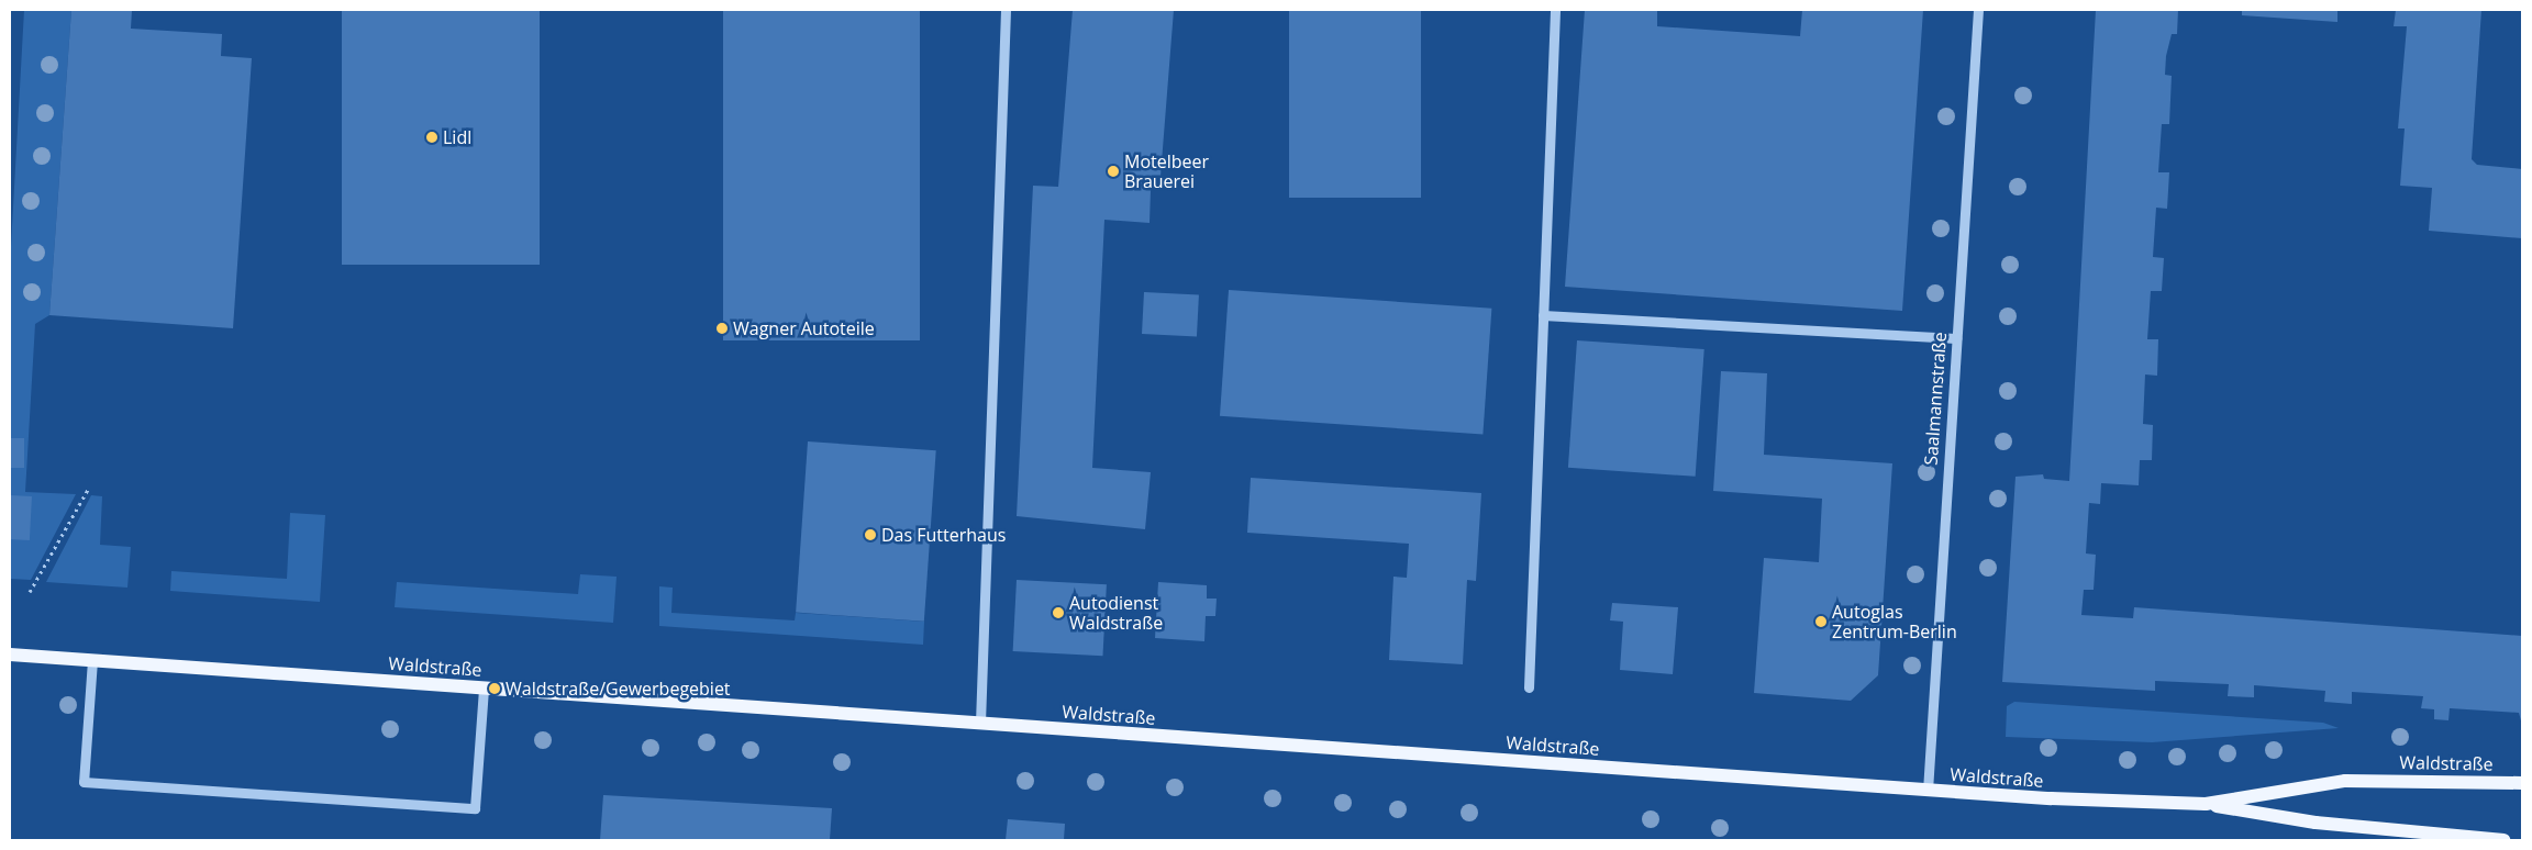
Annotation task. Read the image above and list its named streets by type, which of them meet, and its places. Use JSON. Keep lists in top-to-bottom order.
{
  "streets": {
    "main road": ["Waldstraße"],
    "street": ["Saalmannstraße"]
  },
  "crossings": [
    ["Saalmannstraße", "Waldstraße"]
  ],
  "places": [
    "Lidl",
    "Motelbeer Brauerei",
    "Wagner Autoteile",
    "Das Futterhaus",
    "Autodienst Waldstraße",
    "Autoglas Zentrum-Berlin",
    "Waldstraße/Gewerbegebiet"
  ]
}
